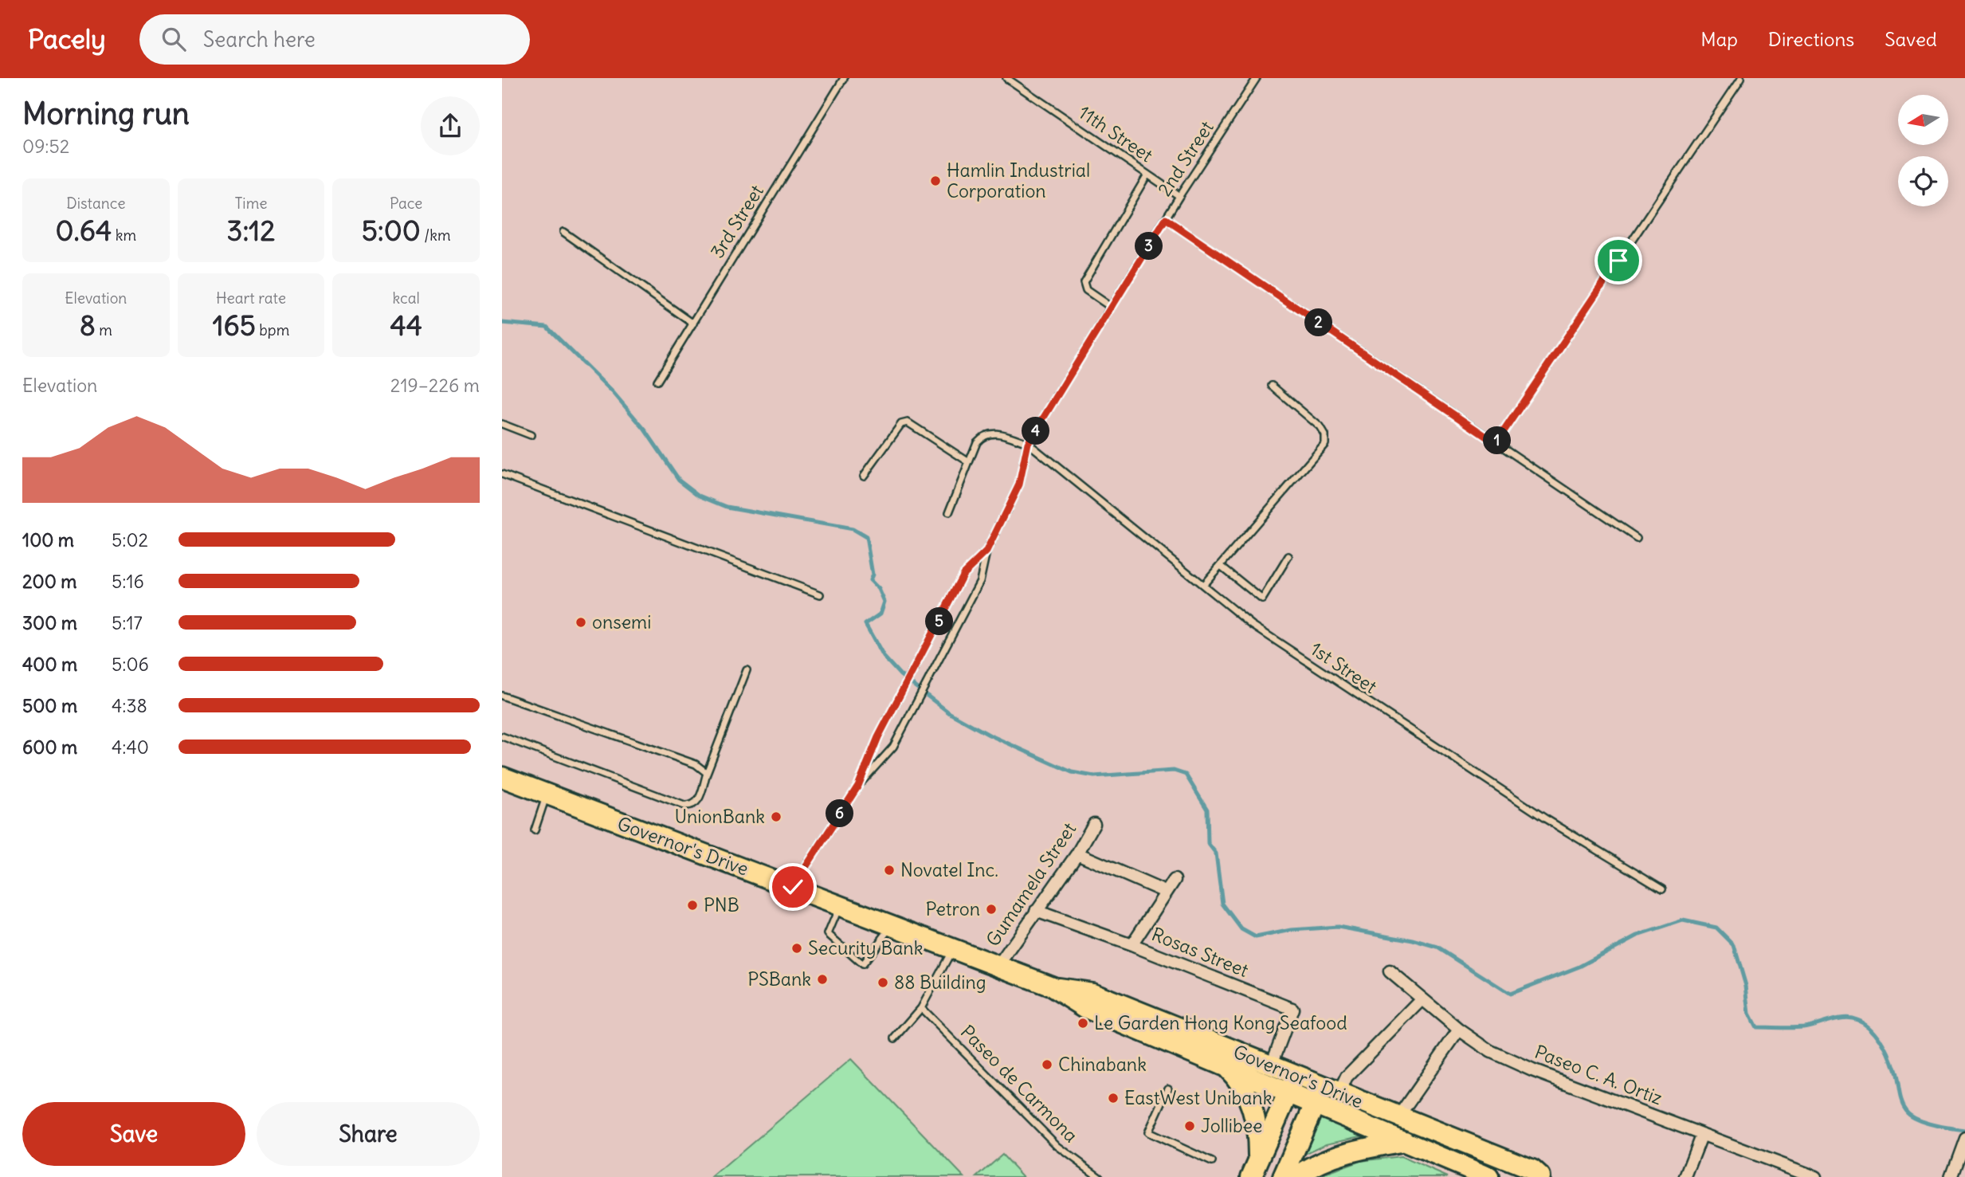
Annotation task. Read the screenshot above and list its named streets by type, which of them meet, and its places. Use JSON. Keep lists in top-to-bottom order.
{
  "streets": {
    "highway": ["Governor's Drive"],
    "street": ["Gumamela Street", "Rosas Street", "Paseo C. A. Ortiz"],
    "lane": [
      "11th Street",
      "2nd Street",
      "3rd Street",
      "1st Street",
      "Paseo de Carmona"
    ]
  },
  "crossings": [
    ["11th Street", "2nd Street"],
    ["2nd Street", "1st Street"],
    ["Governor's Drive", "Gumamela Street"],
    ["Governor's Drive", "Rosas Street"],
    ["Gumamela Street", "Rosas Street"]
  ],
  "places": [
    "Hamlin Industrial Corporation",
    "onsemi",
    "UnionBank",
    "Novatel Inc.",
    "PNB",
    "Petron",
    "Security Bank",
    "PSBank",
    "88 Building",
    "Le Garden Hong Kong Seafood",
    "Chinabank",
    "EastWest Unibank",
    "Jollibee"
  ],
  "north": "left",
  "page": {
    "header": "Pacely",
    "search": "Search here",
    "nav": ["Map", "Directions", "Saved"],
    "heading": ["Morning run", "09:52"],
    "stats": [
      ["Distance", "0.64 km"],
      ["Time", "3:12"],
      ["Pace", "5:00 /km"],
      ["Elevation", "8 m"],
      ["Heart rate", "165 bpm"],
      ["kcal", "44"]
    ],
    "pins": [
      "3",
      "2",
      "4",
      "1",
      "5",
      "6"
    ],
    "chart": ["Elevation", "219–226 m"],
    "list": [
      {
        "name": "100 m",
        "note": "5:02"
      },
      {
        "name": "200 m",
        "note": "5:16"
      },
      {
        "name": "300 m",
        "note": "5:17"
      },
      {
        "name": "400 m",
        "note": "5:06"
      },
      {
        "name": "500 m",
        "note": "4:38"
      },
      {
        "name": "600 m",
        "note": "4:40"
      }
    ],
    "buttons": ["Save", "Share"]
  }
}
